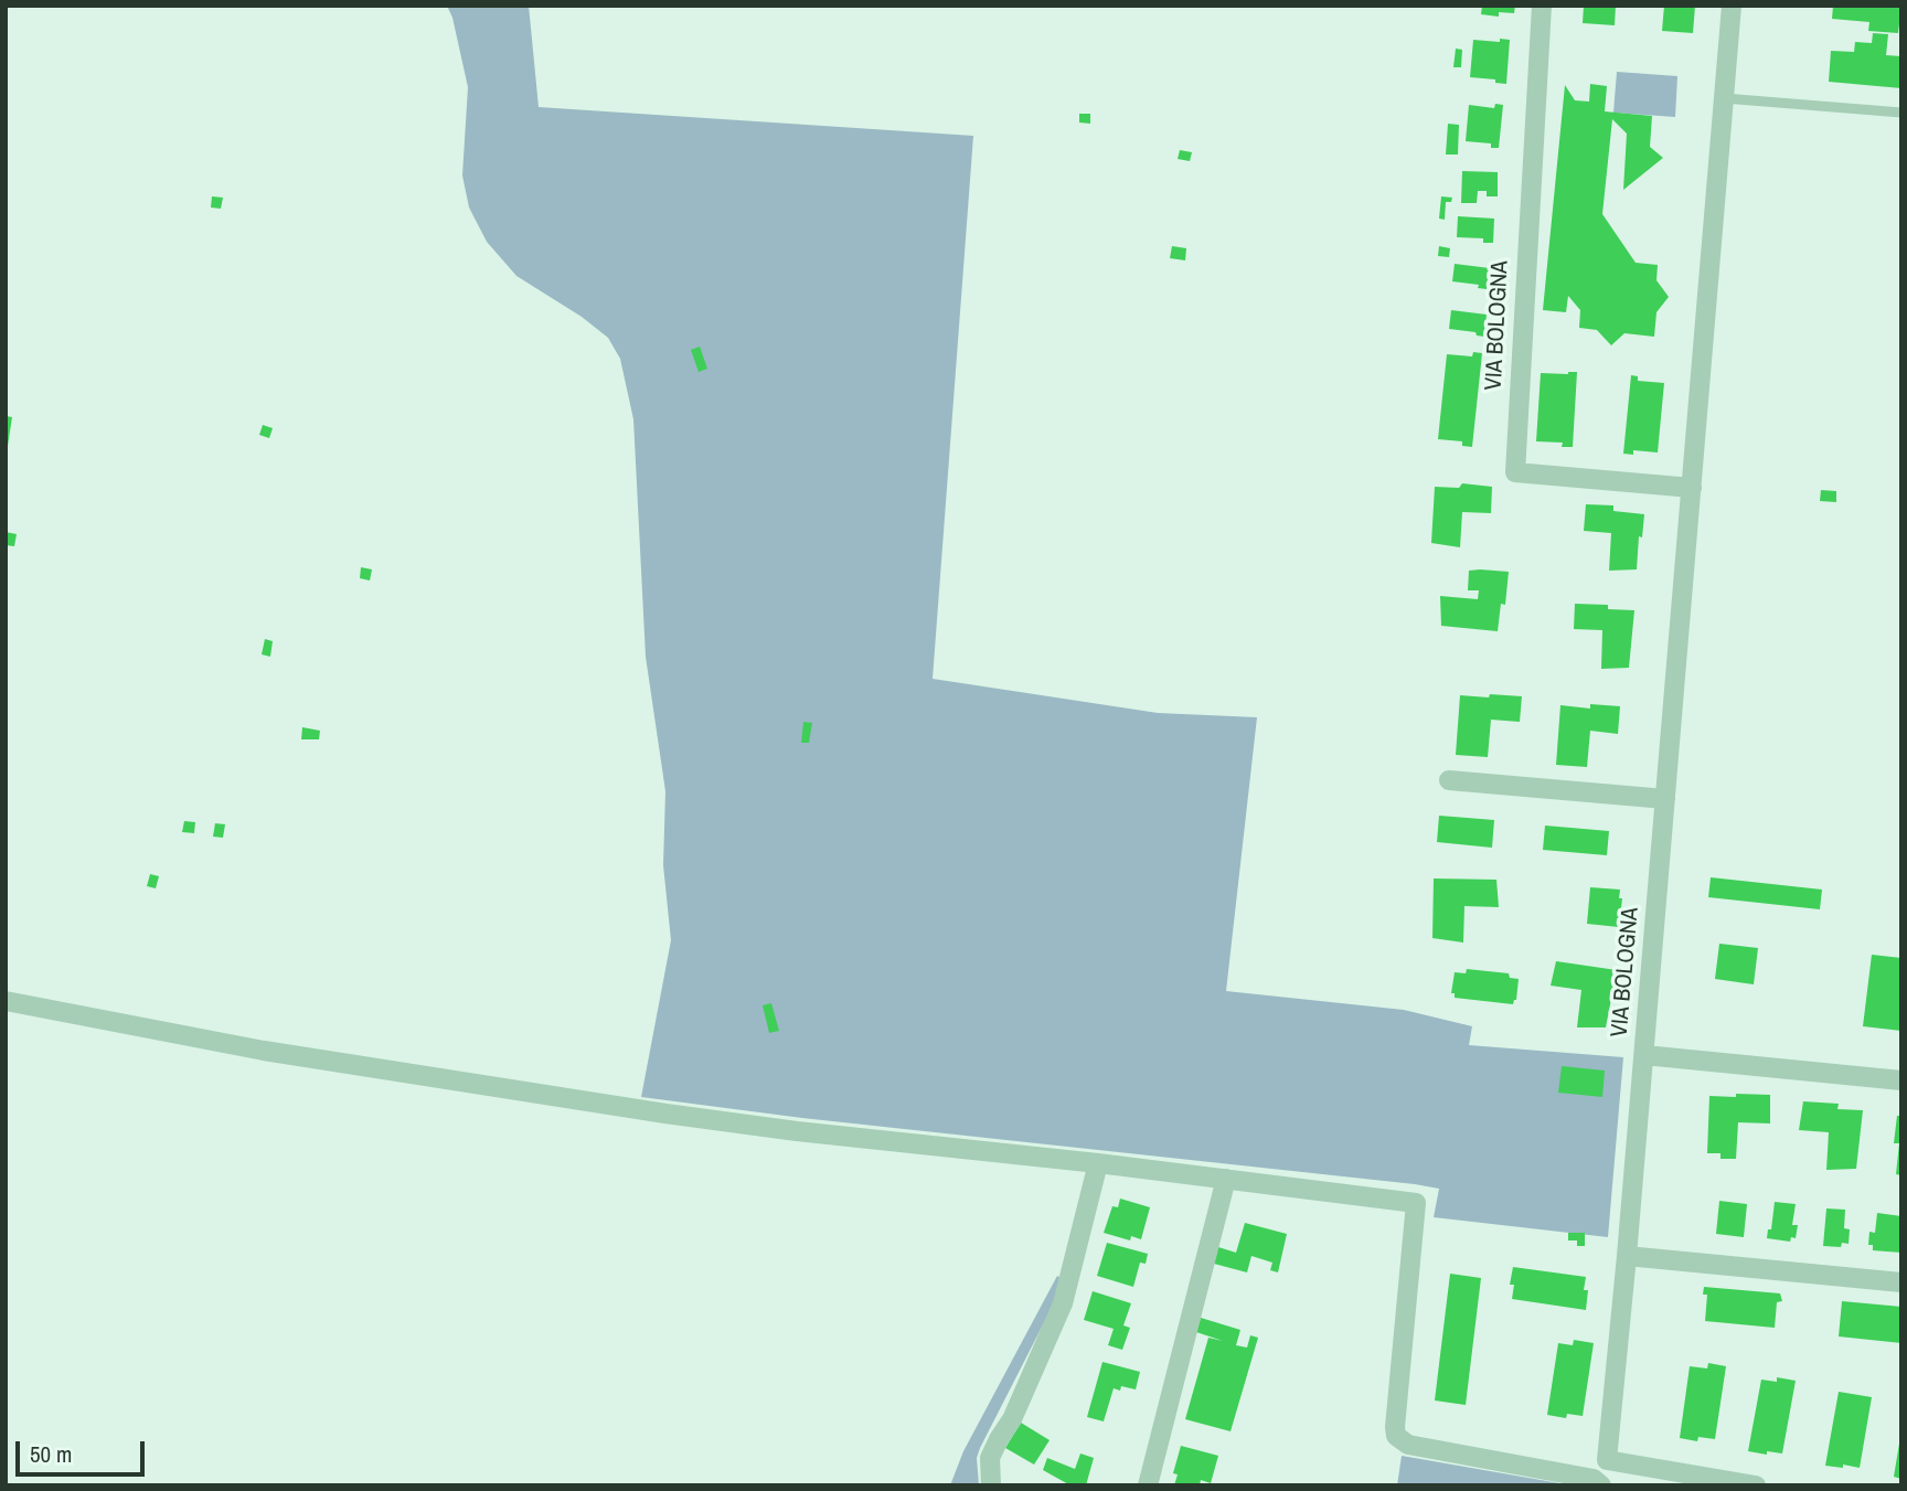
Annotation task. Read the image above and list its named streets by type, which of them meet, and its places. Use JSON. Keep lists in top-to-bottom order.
{
  "streets": {
    "street": ["VIA BOLOGNA"]
  },
  "scale_bar": "50 m"
}
